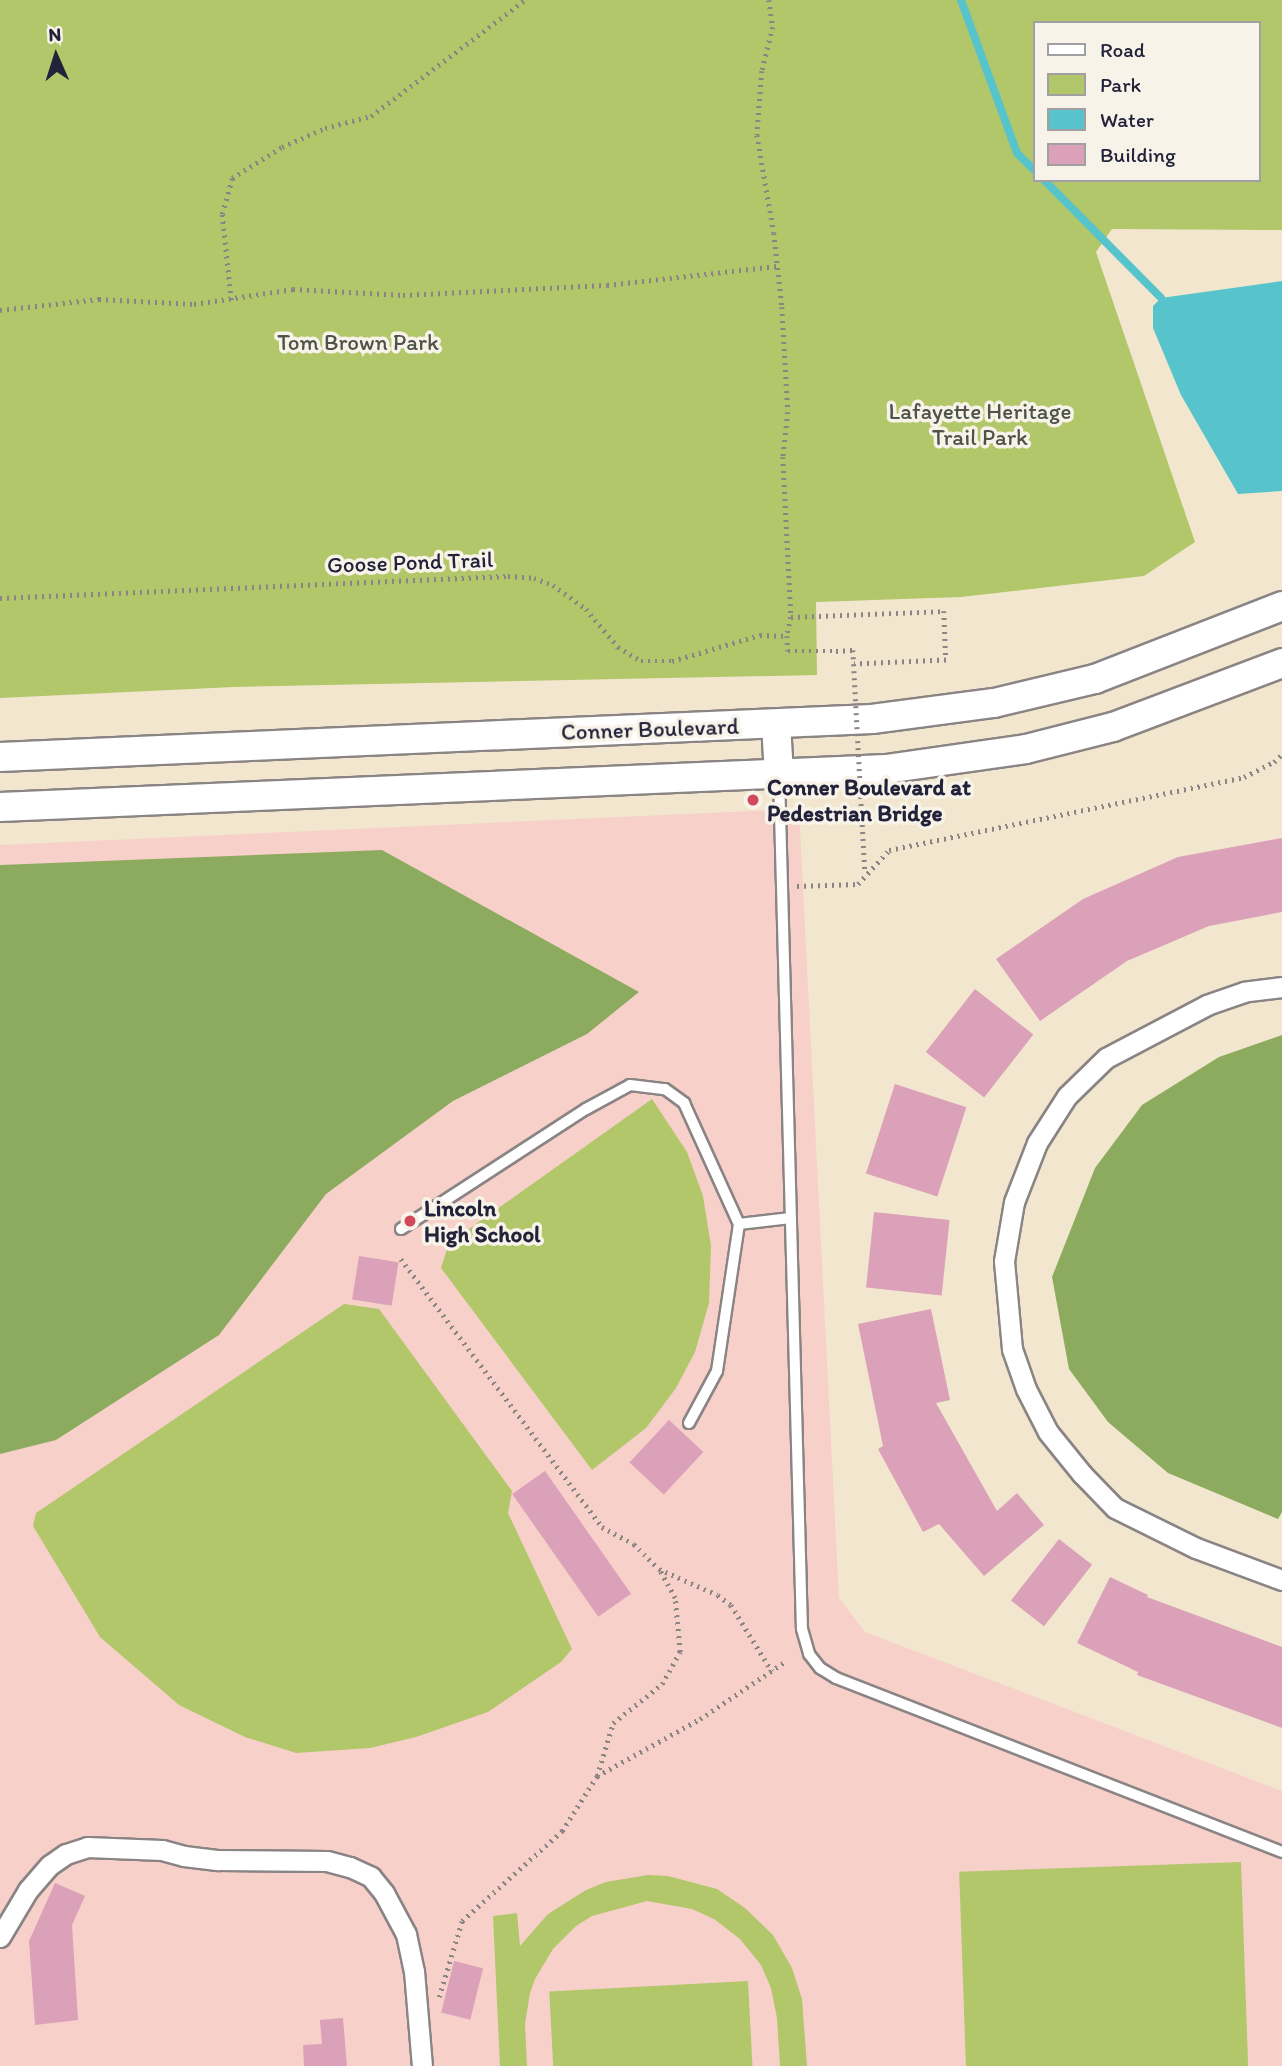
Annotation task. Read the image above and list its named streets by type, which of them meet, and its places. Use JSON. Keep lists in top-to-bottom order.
{
  "streets": {
    "main road": ["Conner Boulevard"],
    "path": ["Goose Pond Trail"]
  },
  "parks": ["Tom Brown Park", "Lafayette Heritage Trail Park"],
  "places": ["Conner Boulevard at Pedestrian Bridge", "Lincoln High School"],
  "legend": [
    "Road",
    "Park",
    "Water",
    "Building"
  ],
  "north": "top"
}
